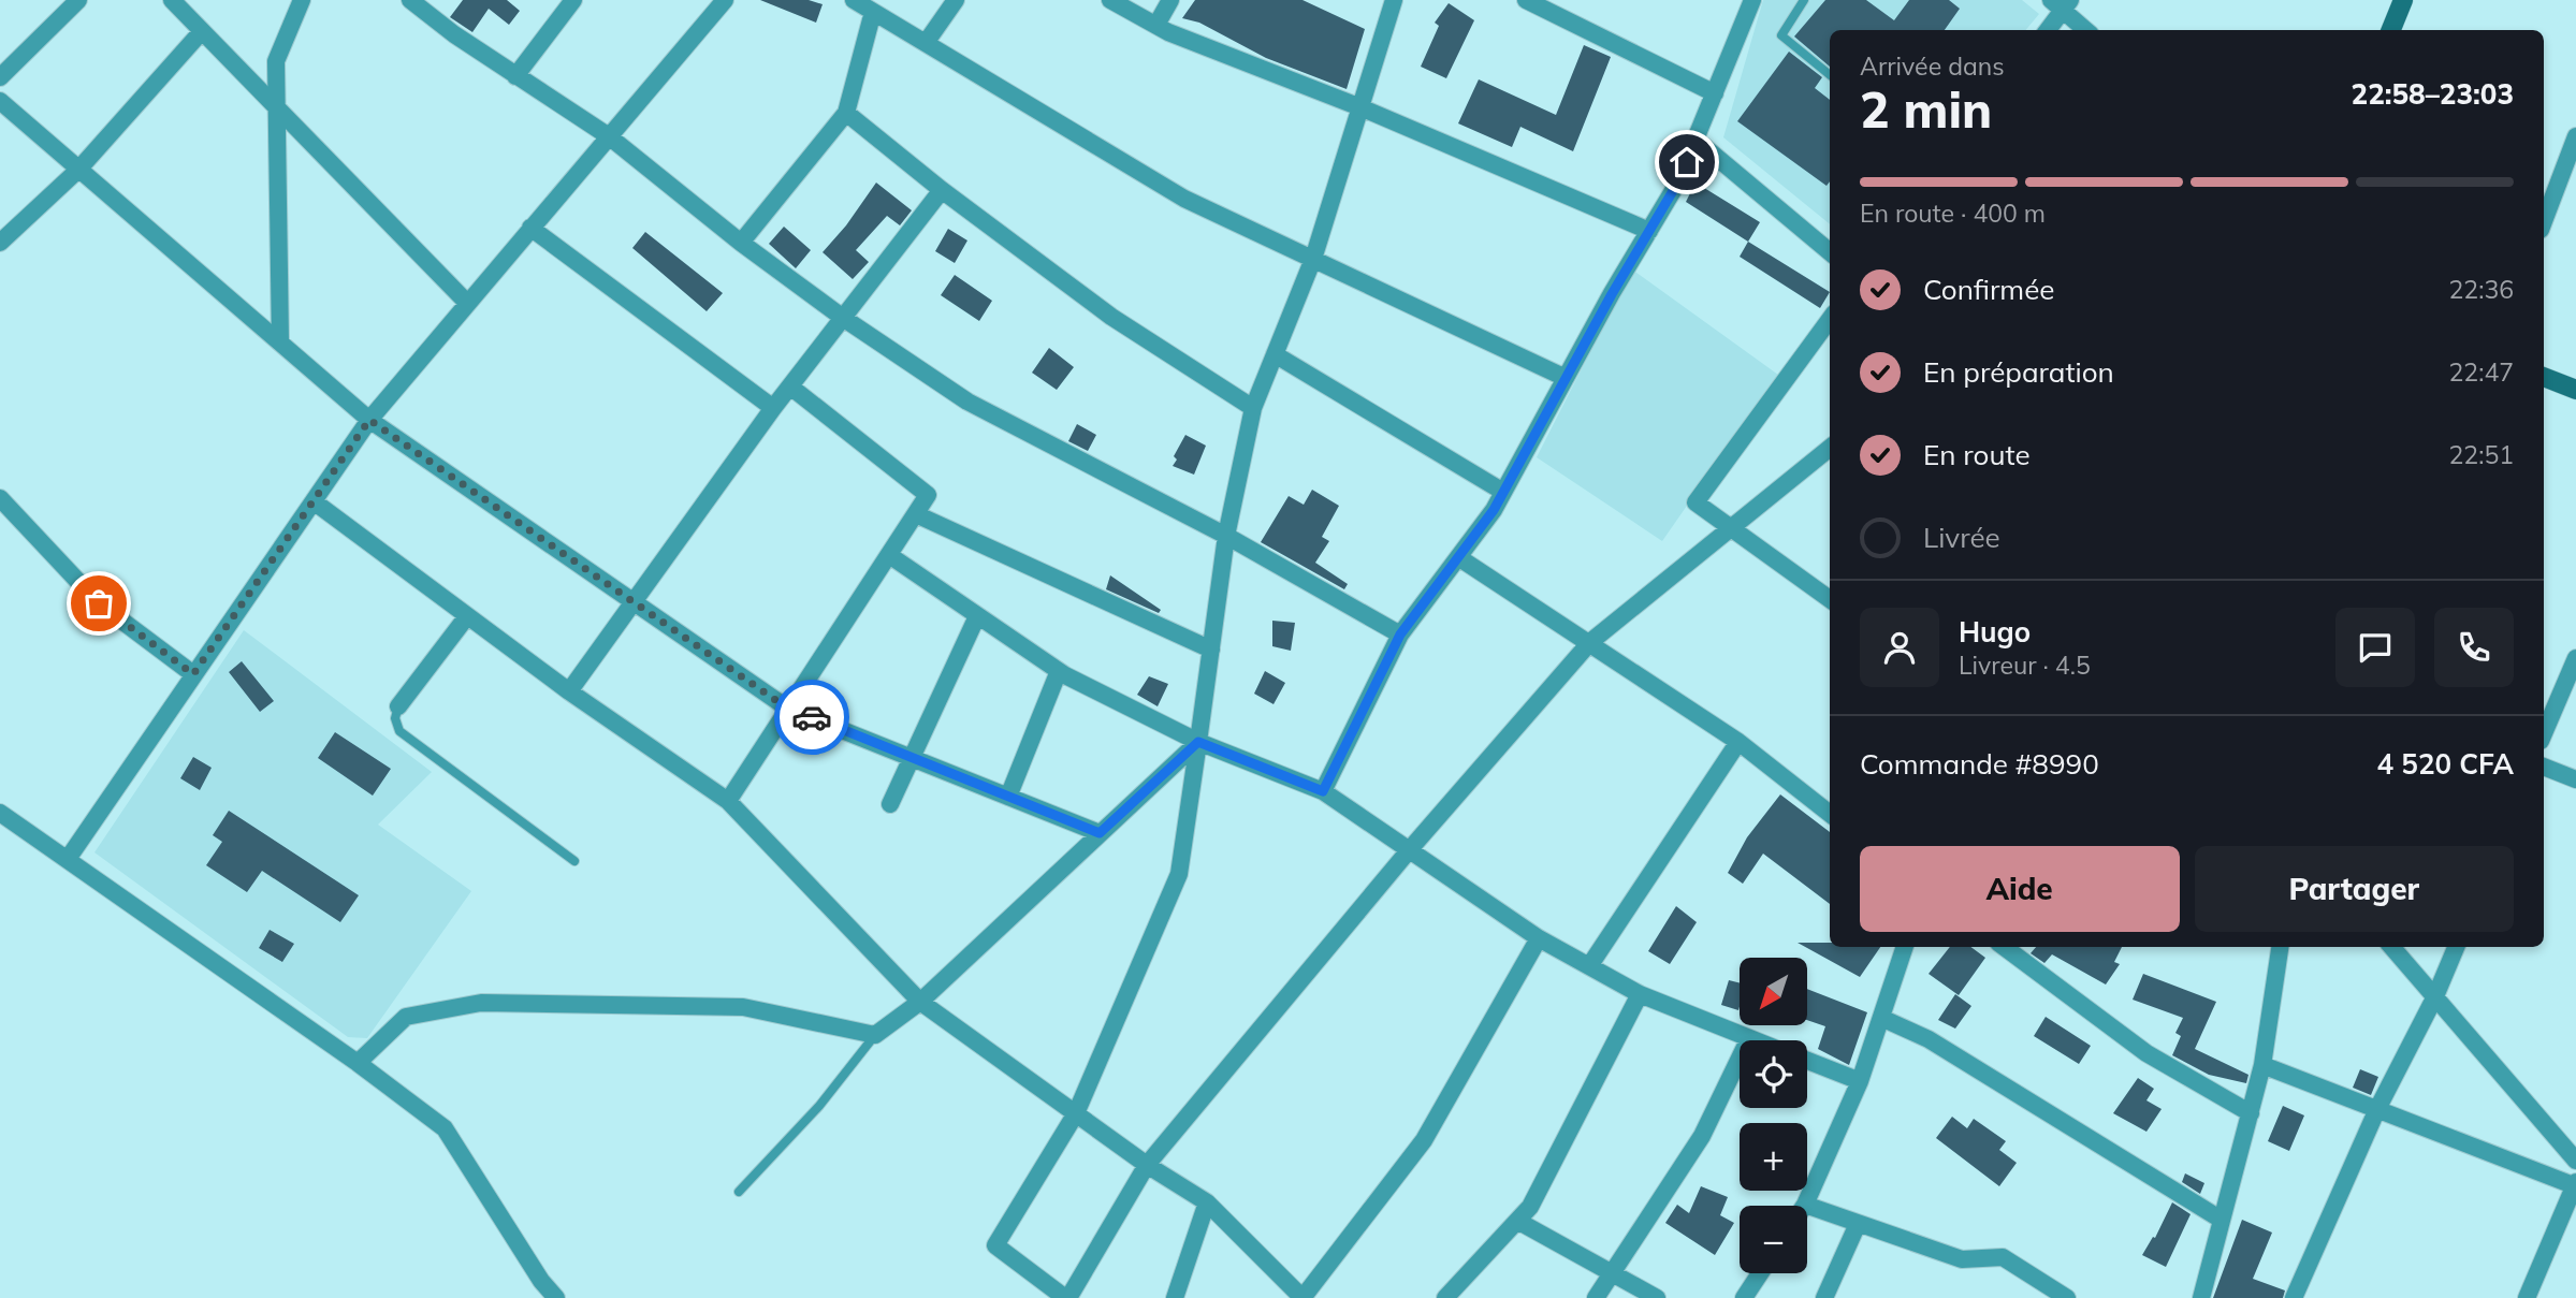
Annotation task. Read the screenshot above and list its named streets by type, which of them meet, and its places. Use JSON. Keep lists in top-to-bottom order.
{
  "north": "bottom left",
  "page": {
    "heading": ["2 min", "Arrivée dans", "22:58–23:03"],
    "panel": [
      "Hugo",
      "Livreur · 4.5",
      "Commande #8990",
      "4 520 CFA"
    ],
    "bar": "En route · 400 m",
    "list": [
      ["Confirmée", "22:36"],
      ["En préparation", "22:47"],
      ["En route", "22:51"],
      "Livrée"
    ],
    "buttons": ["Aide", "Partager"],
    "map_buttons": ["+", "−"]
  }
}
